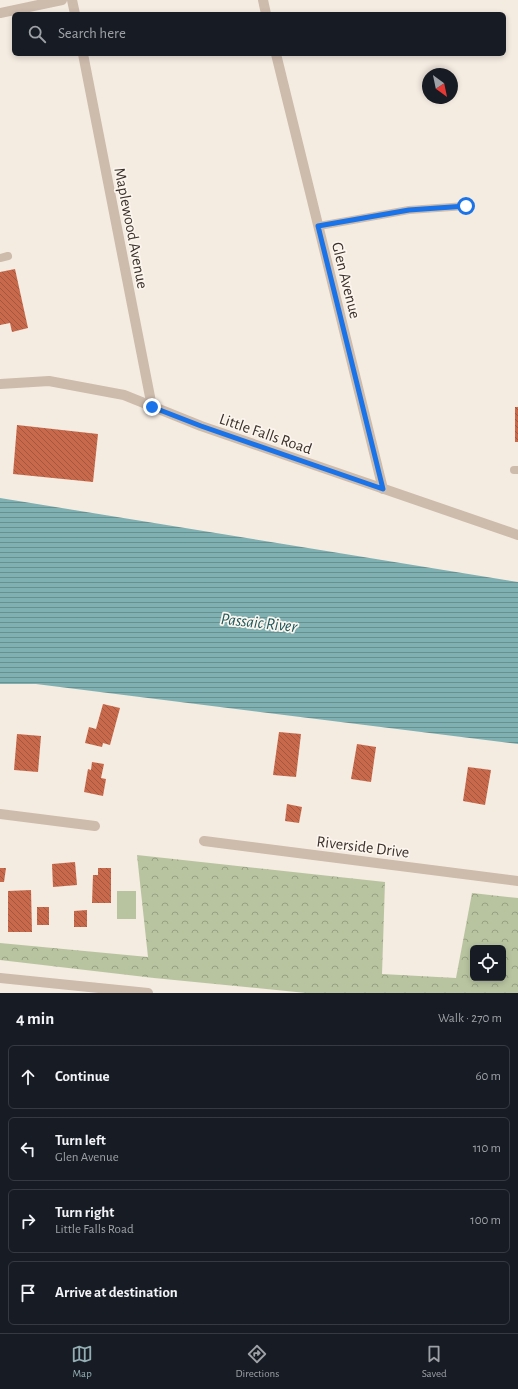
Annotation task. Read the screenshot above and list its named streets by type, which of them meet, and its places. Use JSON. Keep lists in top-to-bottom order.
{
  "streets": {
    "street": [
      "Maplewood Avenue",
      "Glen Avenue",
      "Little Falls Road",
      "Riverside Drive"
    ]
  },
  "crossings": [
    ["Maplewood Avenue", "Little Falls Road"],
    ["Glen Avenue", "Little Falls Road"]
  ],
  "water": ["Passaic River"],
  "north": "bottom right",
  "page": {
    "search": "Search here",
    "heading": ["4 min", "Walk · 270 m"],
    "list": [
      ["Continue", "60 m"],
      ["Turn left", "Glen Avenue", "110 m"],
      ["Turn right", "Little Falls Road", "100 m"],
      "Arrive at destination"
    ],
    "nav": ["Map", "Directions", "Saved"]
  }
}
